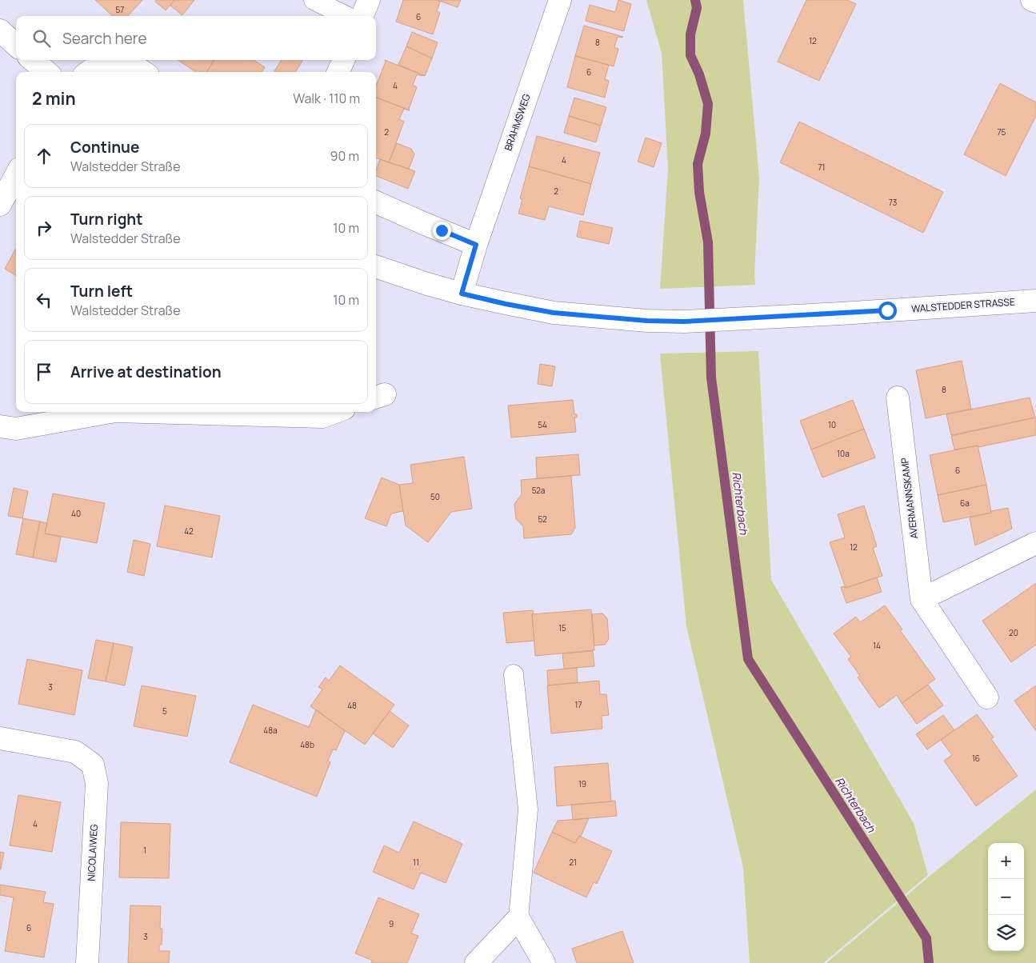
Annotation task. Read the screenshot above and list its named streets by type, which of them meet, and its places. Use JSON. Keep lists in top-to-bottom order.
{
  "streets": {
    "street": [
      "BRAHMSWEG",
      "WALSTEDDER STRASSE",
      "AVERMANNSKAMP",
      "NICOLAIWEG"
    ]
  },
  "water": ["Richterbach"],
  "house_numbers": [
    "57",
    "6",
    "12",
    "8",
    "6",
    "4",
    "2",
    "75",
    "4",
    "71",
    "2",
    "73",
    "8",
    "54",
    "10",
    "10a",
    "6",
    "52a",
    "50",
    "6a",
    "40",
    "52",
    "42",
    "12",
    "15",
    "20",
    "14",
    "3",
    "17",
    "48",
    "5",
    "48a",
    "48b",
    "16",
    "19",
    "4",
    "1",
    "11",
    "21",
    "9",
    "6",
    "3"
  ],
  "page": {
    "search": "Search here",
    "heading": ["2 min", "Walk · 110 m"],
    "list": [
      ["Continue", "Walstedder Straße", "90 m"],
      ["Turn right", "Walstedder Straße", "10 m"],
      ["Turn left", "Walstedder Straße", "10 m"],
      "Arrive at destination"
    ],
    "map_buttons": ["+", "−"]
  }
}
